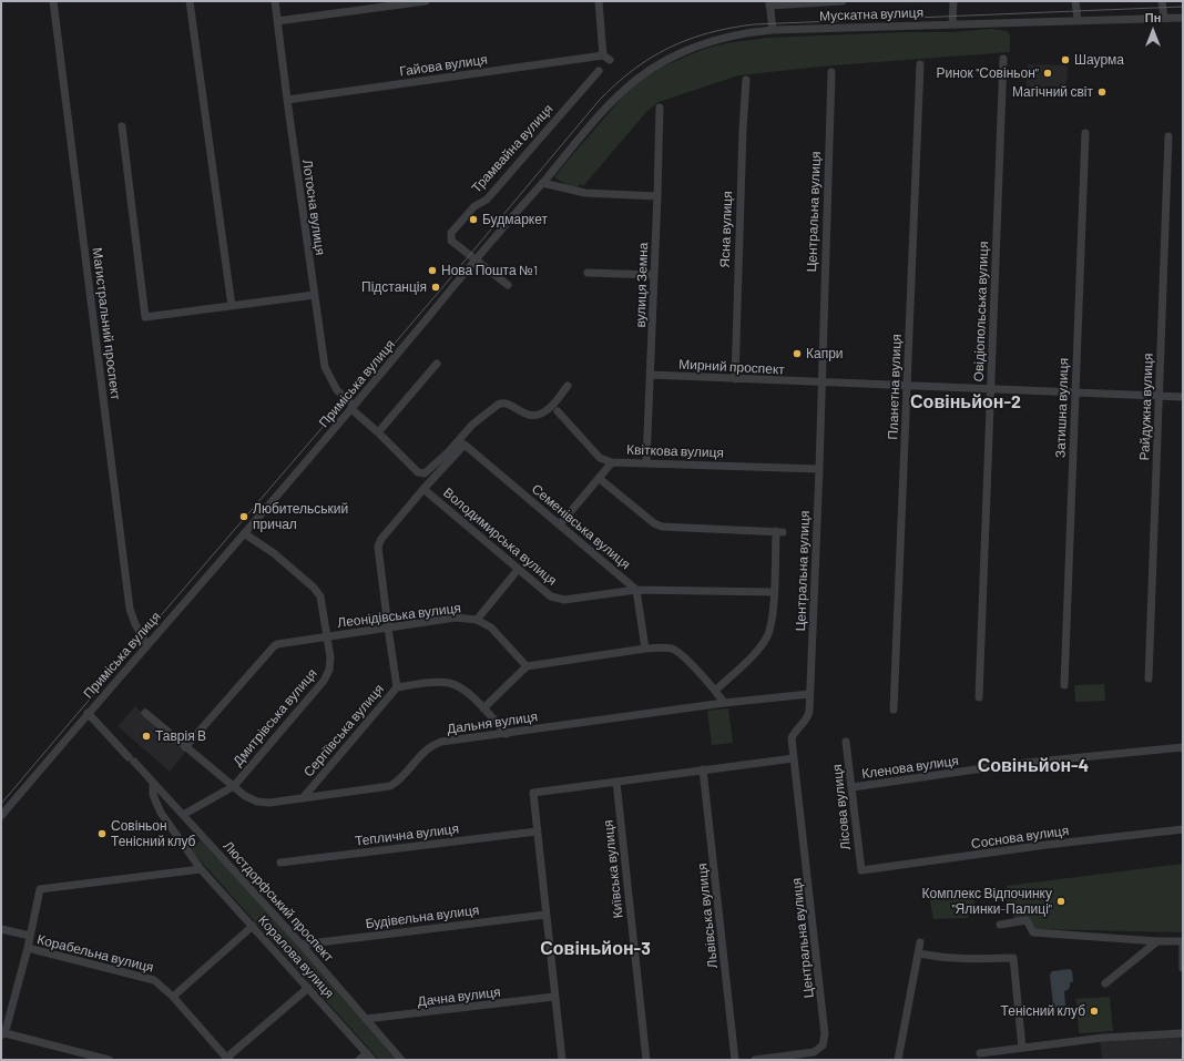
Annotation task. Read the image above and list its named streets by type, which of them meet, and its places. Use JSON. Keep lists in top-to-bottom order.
{
  "streets": {
    "street": [
      "Мускатна вулиця",
      "Гайова вулиця",
      "Трамвайна вулиця",
      "Лотосна вулиця",
      "Центральна вулиця",
      "Ясна вулиця",
      "вулиця Земна",
      "Овідіопольська вулиця",
      "Магистральний проспект",
      "Мирний проспект",
      "Приміська вулиця",
      "Планетна вулиця",
      "Райдужна вулиця",
      "Затишна вулиця",
      "Квіткова вулиця",
      "Семенівська вулиця",
      "Володимирська вулиця",
      "Леонідівська вулиця",
      "Дмитрівська вулиця",
      "Дальня вулиця",
      "Сергіївська вулиця",
      "Кленова вулиця",
      "Лісова вулиця",
      "Теплична вулиця",
      "Соснова вулиця",
      "Київська вулиця",
      "Люстдорфський проспект",
      "Львівська вулиця",
      "Будівельна вулиця",
      "Корабельна вулиця",
      "Коралова вулиця",
      "Дачна вулиця"
    ]
  },
  "crossings": [
    ["Мускатна вулиця", "Приміська вулиця"],
    ["Гайова вулиця", "Лотосна вулиця"],
    ["Трамвайна вулиця", "Приміська вулиця"],
    ["Лотосна вулиця", "Приміська вулиця"],
    ["Центральна вулиця", "Мирний проспект"],
    ["Центральна вулиця", "Квіткова вулиця"],
    ["Центральна вулиця", "Дальня вулиця"],
    ["Ясна вулиця", "Мирний проспект"],
    ["вулиця Земна", "Мирний проспект"],
    ["вулиця Земна", "Квіткова вулиця"],
    ["Овідіопольська вулиця", "Мирний проспект"],
    ["Магистральний проспект", "Приміська вулиця"],
    ["Мирний проспект", "Планетна вулиця"],
    ["Мирний проспект", "Райдужна вулиця"],
    ["Мирний проспект", "Затишна вулиця"],
    ["Приміська вулиця", "Дмитрівська вулиця"],
    ["Приміська вулиця", "Люстдорфський проспект"],
    ["Квіткова вулиця", "Семенівська вулиця"],
    ["Семенівська вулиця", "Володимирська вулиця"],
    ["Семенівська вулиця", "Сергіївська вулиця"],
    ["Володимирська вулиця", "Сергіївська вулиця"],
    ["Леонідівська вулиця", "Дмитрівська вулиця"],
    ["Леонідівська вулиця", "Дальня вулиця"],
    ["Леонідівська вулиця", "Сергіївська вулиця"],
    ["Дмитрівська вулиця", "Дальня вулиця"],
    ["Дмитрівська вулиця", "Люстдорфський проспект"],
    ["Дальня вулиця", "Сергіївська вулиця"],
    ["Кленова вулиця", "Лісова вулиця"],
    ["Лісова вулиця", "Соснова вулиця"],
    ["Люстдорфський проспект", "Будівельна вулиця"],
    ["Люстдорфський проспект", "Коралова вулиця"],
    ["Люстдорфський проспект", "Дачна вулиця"]
  ],
  "districts": ["Совіньйон-2", "Совіньйон-4", "Совіньйон-3"],
  "places": [
    "Шаурма",
    "Ринок \"Совіньон\"",
    "Магічний світ",
    "Будмаркет",
    "Нова Пошта №1",
    "Підстанція",
    "Капри",
    "Любительський причал",
    "Таврія В",
    "Совіньон Тенісний клуб",
    "Комплекс Відпочинку \"Ялинки-Палиці\"",
    "Тенісний клуб"
  ],
  "north": "top"
}
